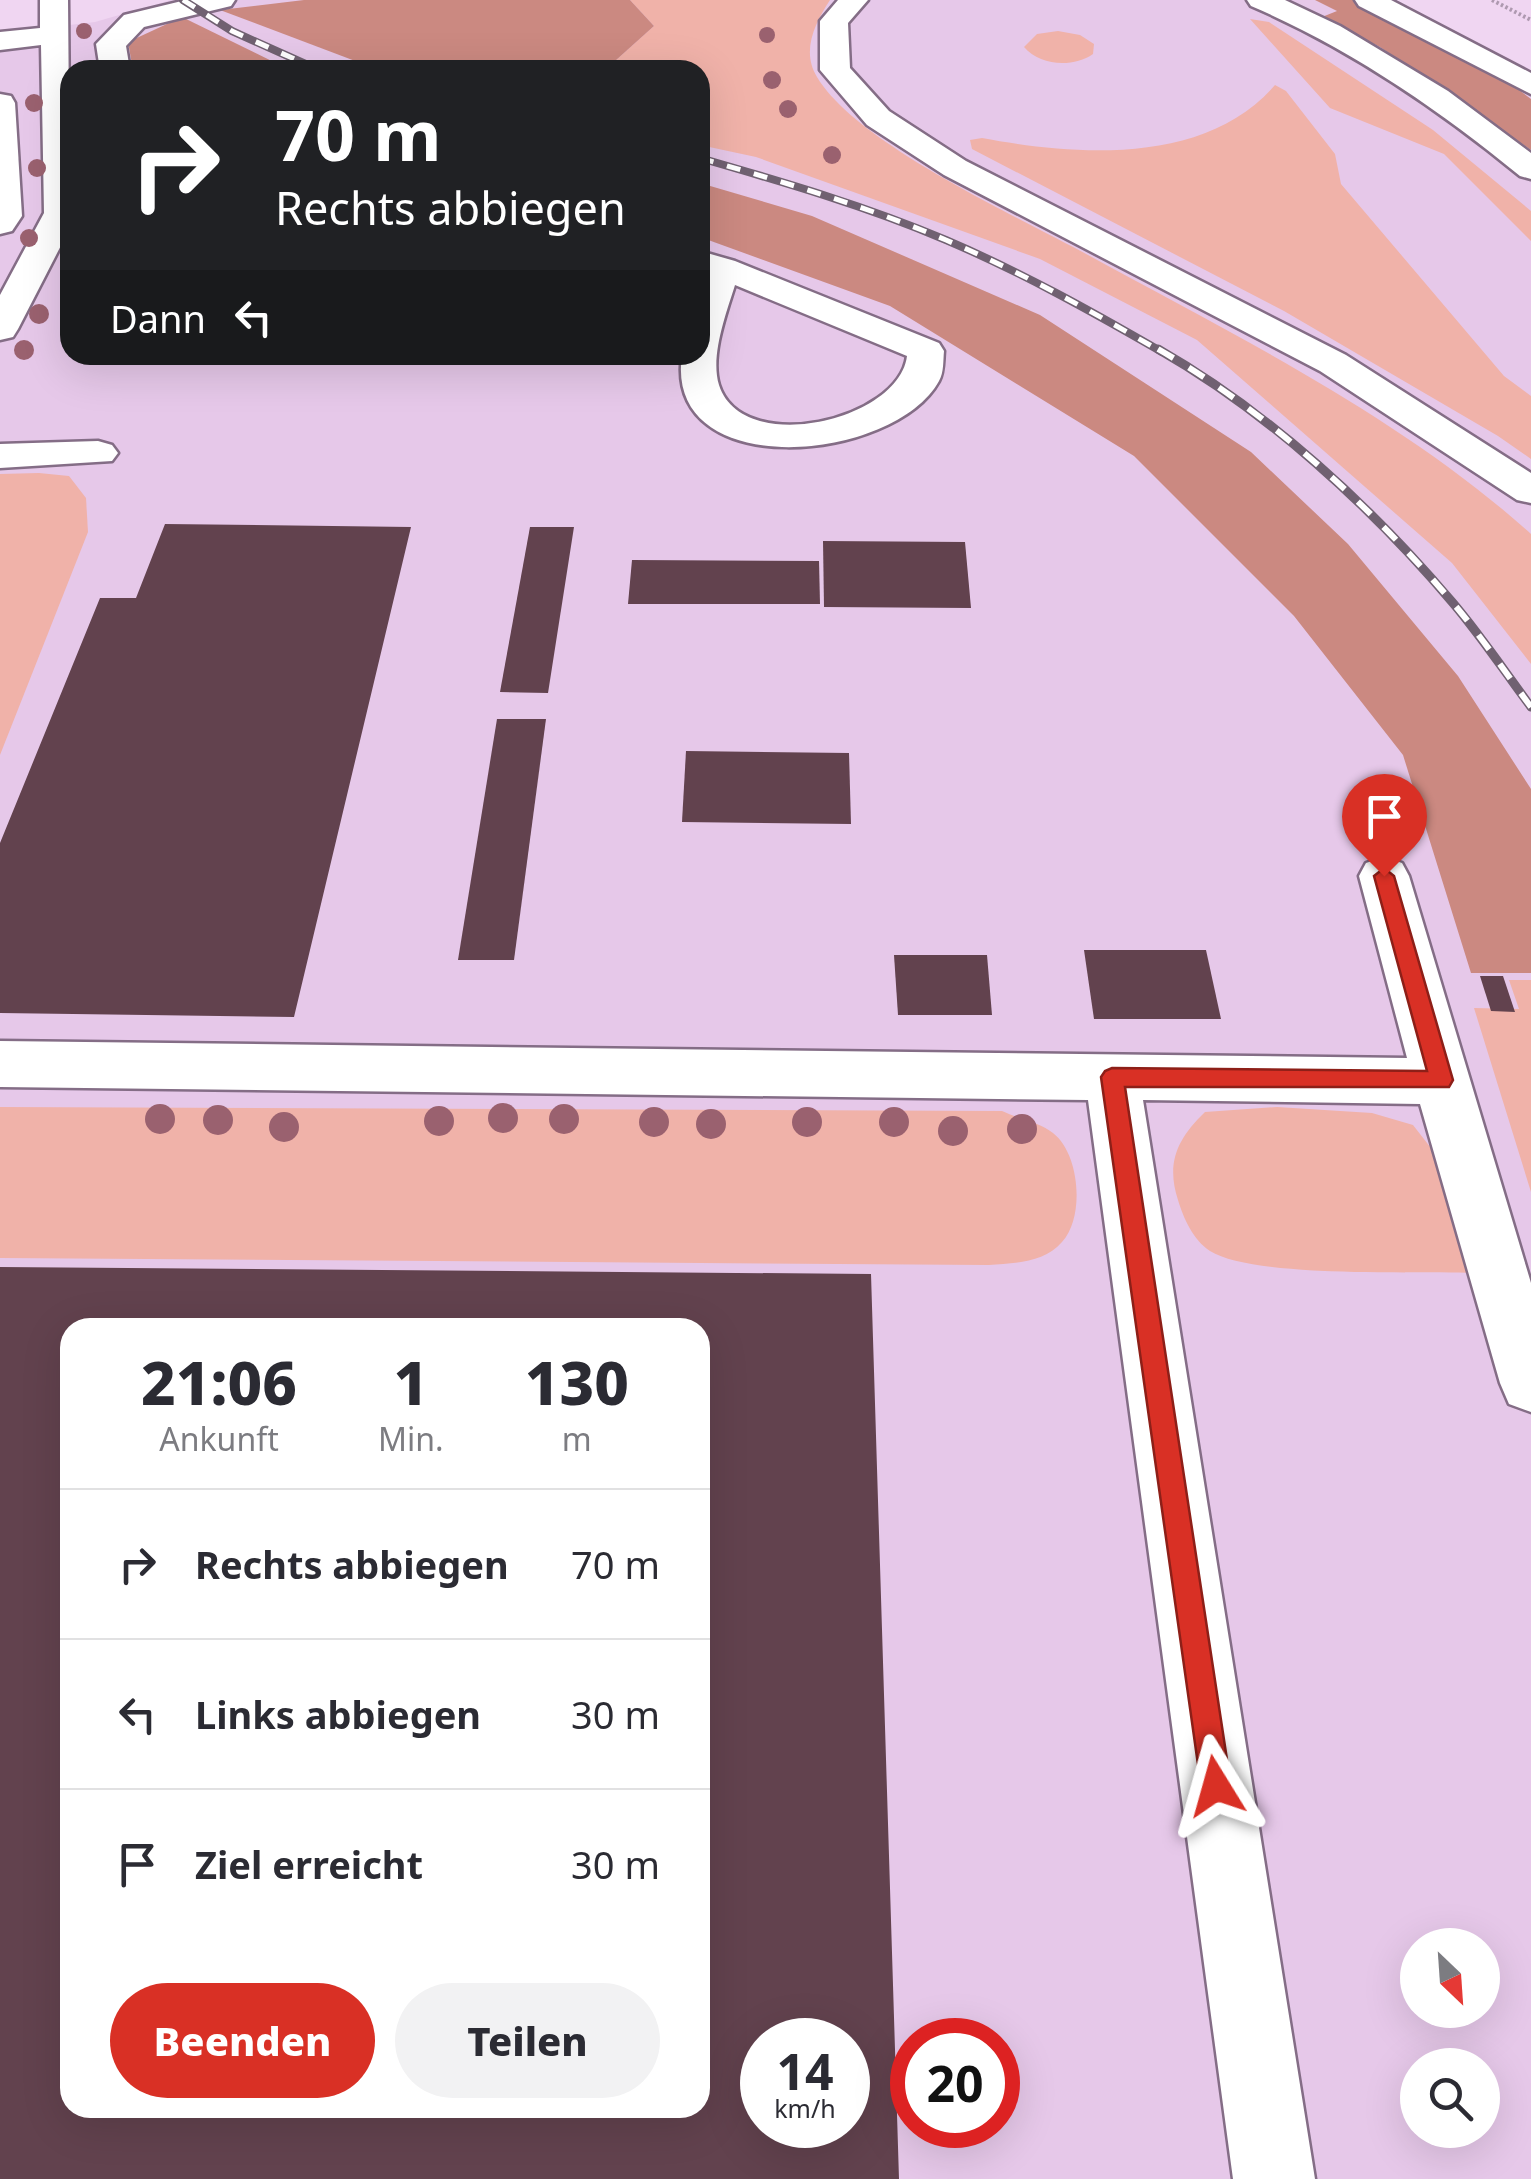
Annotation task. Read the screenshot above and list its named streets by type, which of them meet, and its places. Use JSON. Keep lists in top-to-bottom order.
{
  "north": "bottom right",
  "page": {
    "turn": ["70 m", "Rechts abbiegen"],
    "then": "Dann",
    "eta": [
      "21:06",
      "Ankunft",
      "1",
      "Min.",
      "130",
      "m"
    ],
    "list": [
      {
        "name": "Rechts abbiegen",
        "value": "70 m"
      },
      {
        "name": "Links abbiegen",
        "value": "30 m"
      },
      {
        "name": "Ziel erreicht",
        "value": "30 m"
      }
    ],
    "buttons": ["Beenden", "Teilen"],
    "speed": "14 km/h",
    "limit": "20"
  }
}
